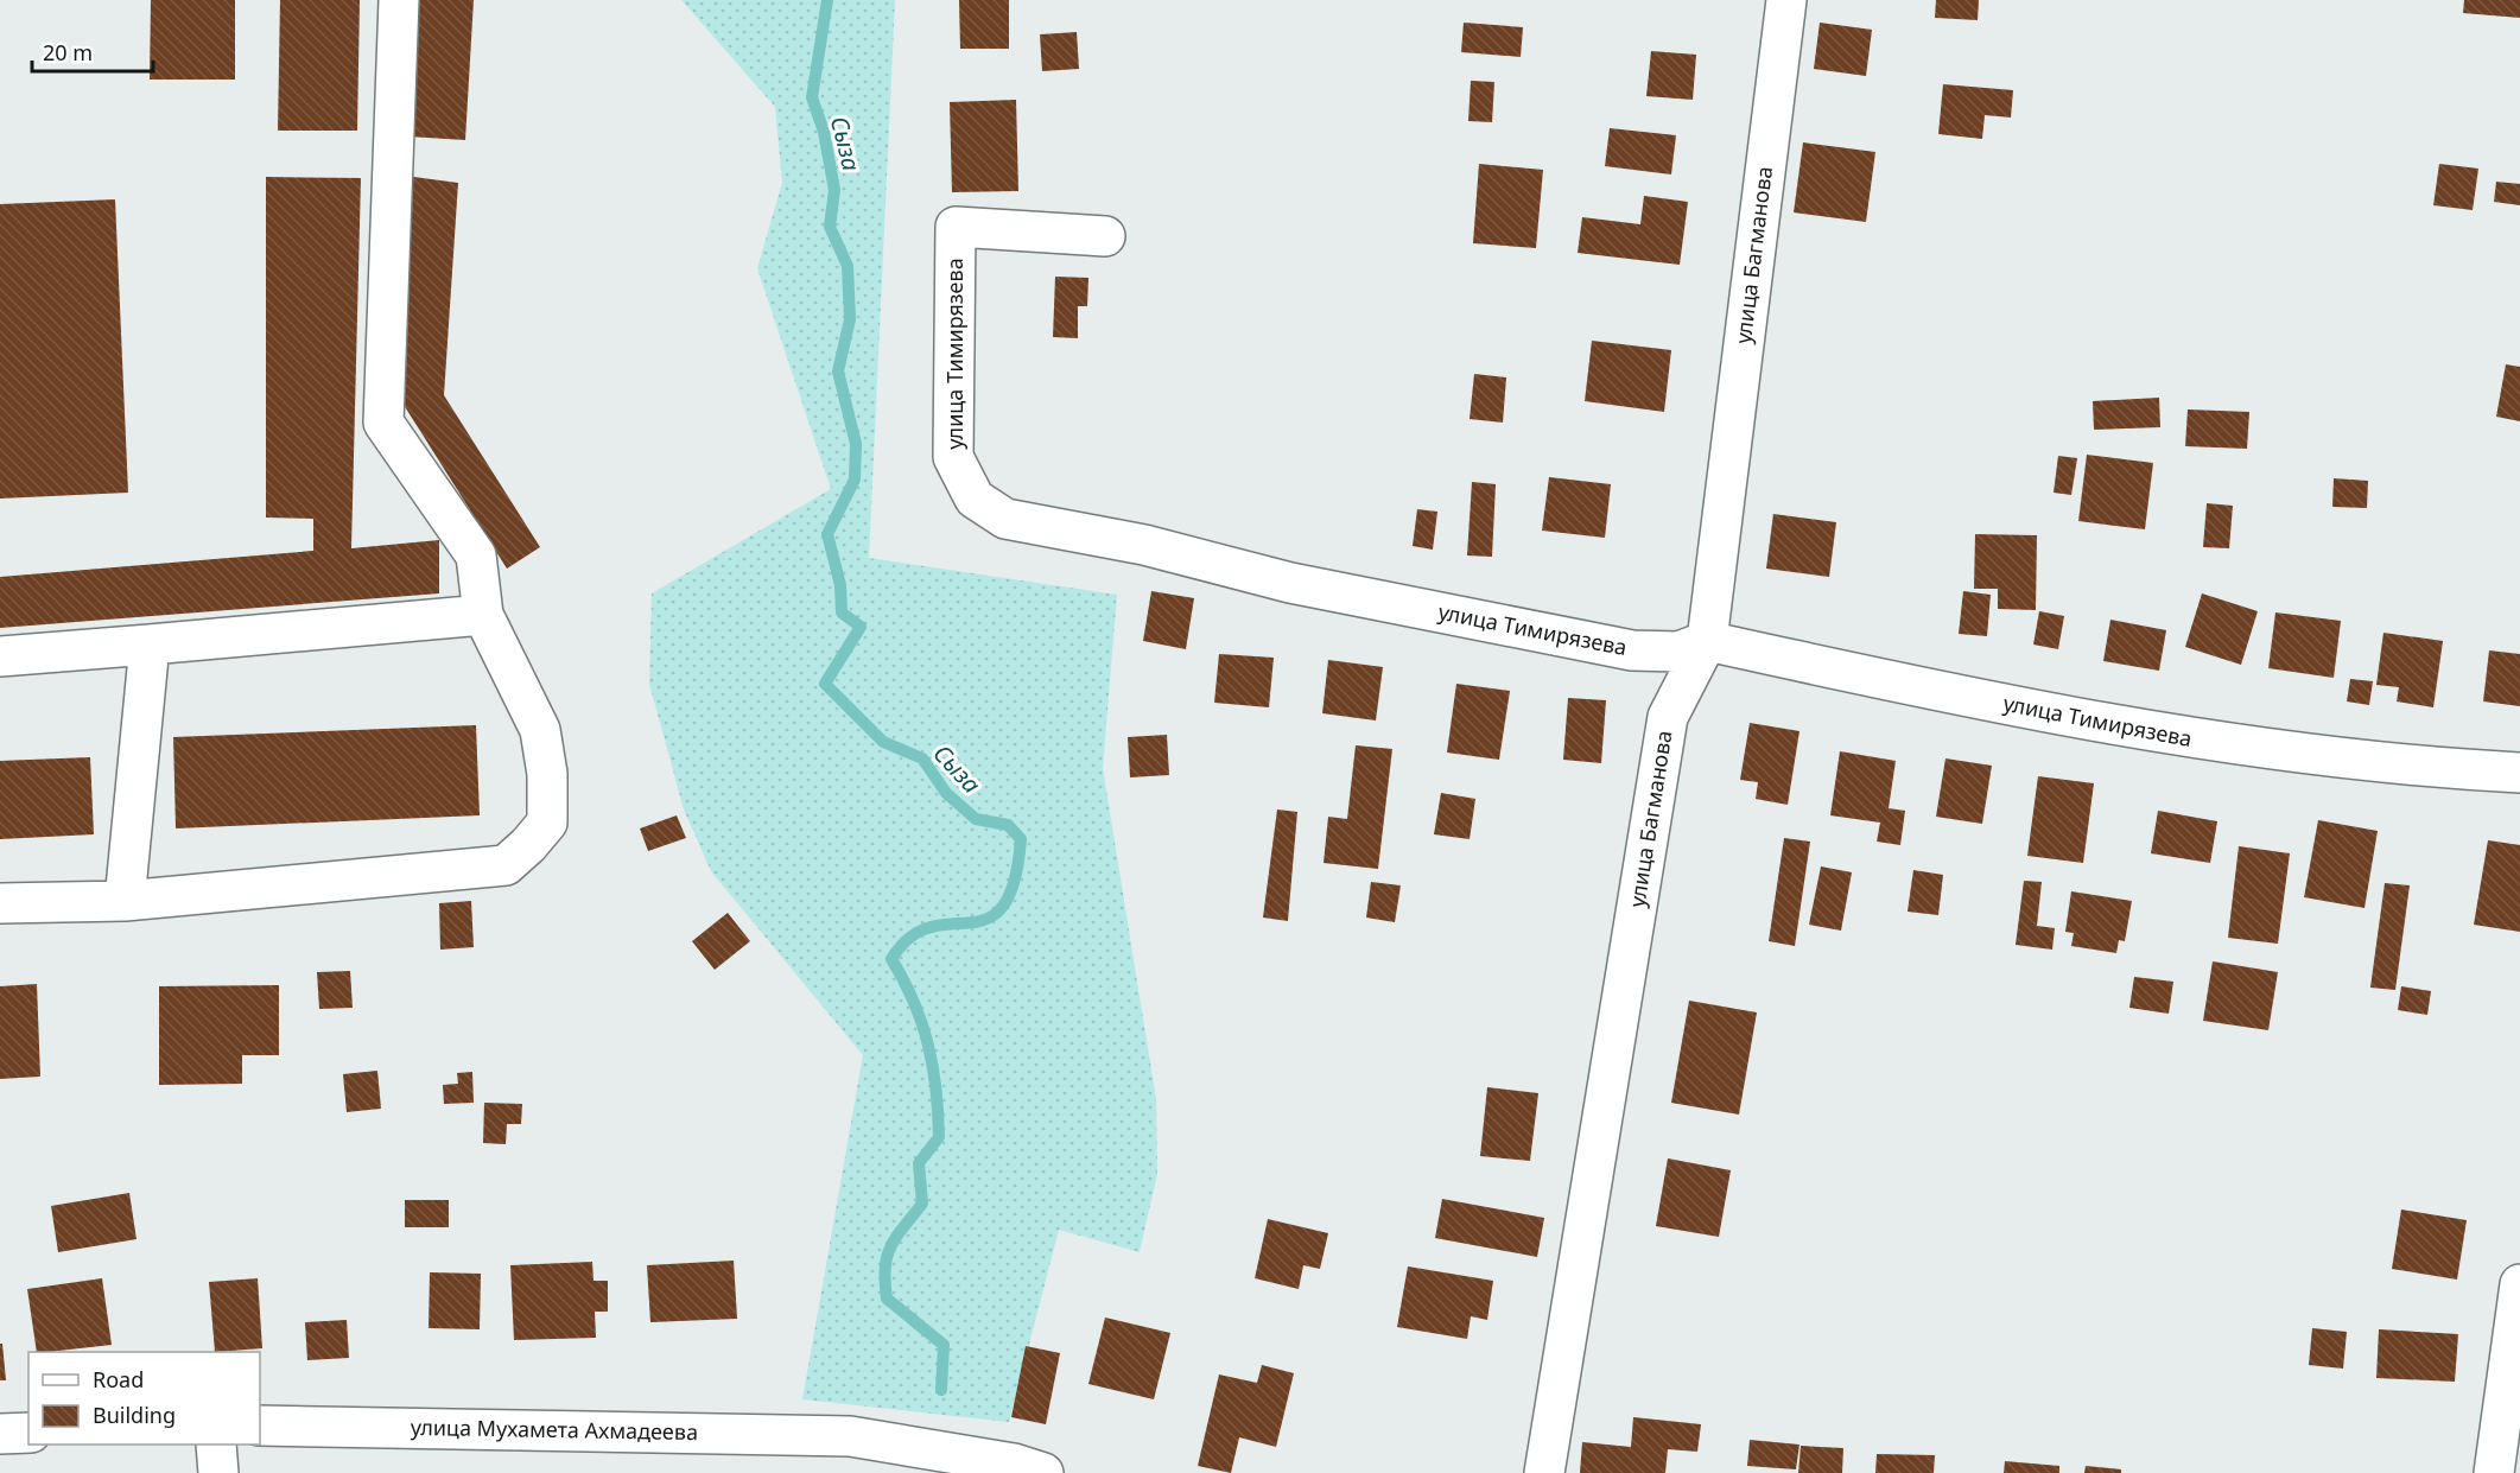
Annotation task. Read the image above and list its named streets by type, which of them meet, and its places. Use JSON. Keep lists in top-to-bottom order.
{
  "streets": {
    "street": ["улица Багманова", "улица Тимирязева", "улица Мухамета Ахмадеева"]
  },
  "crossings": [
    ["улица Багманова", "улица Тимирязева"]
  ],
  "water": ["Сыза"],
  "legend": ["Road", "Building"],
  "scale_bar": "20 m"
}
